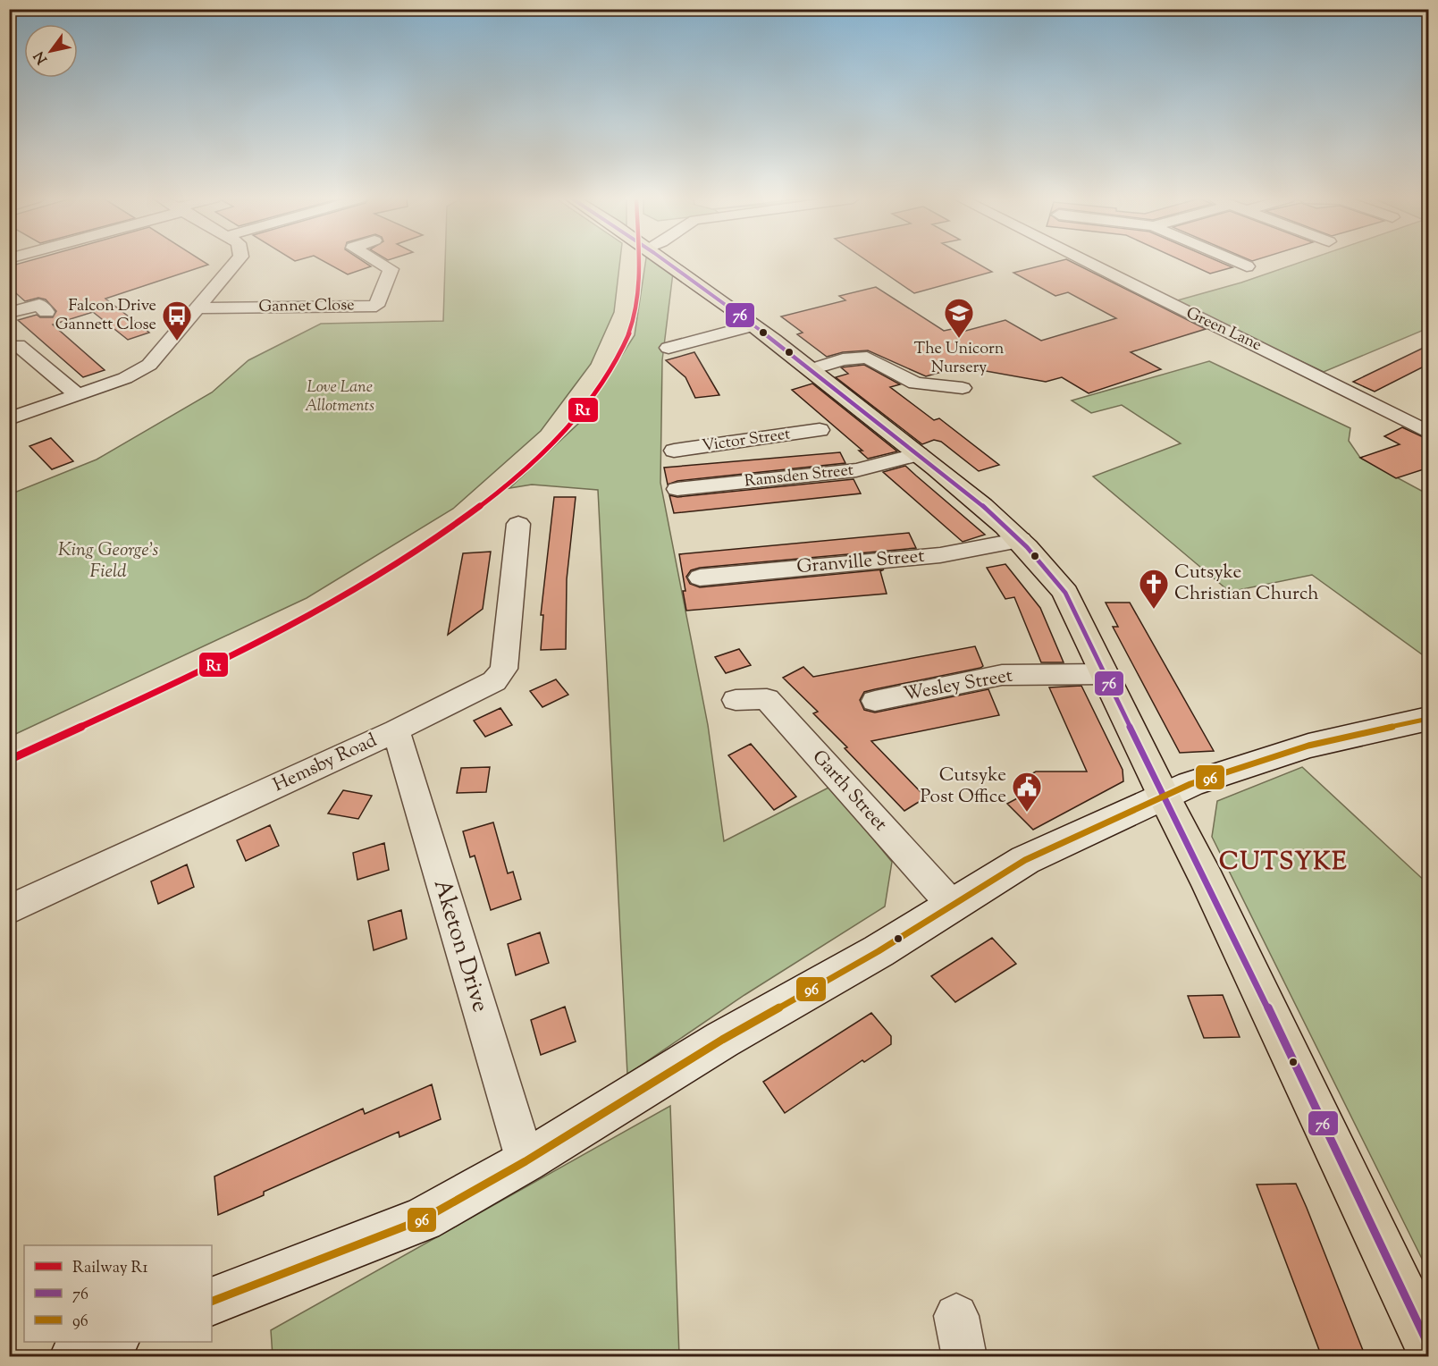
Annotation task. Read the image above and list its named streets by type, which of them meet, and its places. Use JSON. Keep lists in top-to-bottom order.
{
  "streets": {
    "street": [
      "Gannet Close",
      "Green Lane",
      "Victor Street",
      "Ramsden Street",
      "Granville Street",
      "Wesley Street",
      "Hemsby Road",
      "Garth Street",
      "Aketon Drive"
    ]
  },
  "crossings": [
    ["Hemsby Road", "Aketon Drive"]
  ],
  "districts": ["CUTSYKE"],
  "parks": ["Love Lane Allotments", "King George's Field"],
  "places": {
    "school or university": ["The Unicorn Nursery"],
    "bus stop": ["Falcon Drive Gannett Close"],
    "church": ["Cutsyke Christian Church"],
    "public building": ["Cutsyke Post Office"]
  },
  "lines": ["rail line R1", "transit line 76", "transit line 96"],
  "legend": ["Railway R1", "76", "96"],
  "north": "bottom left"
}
